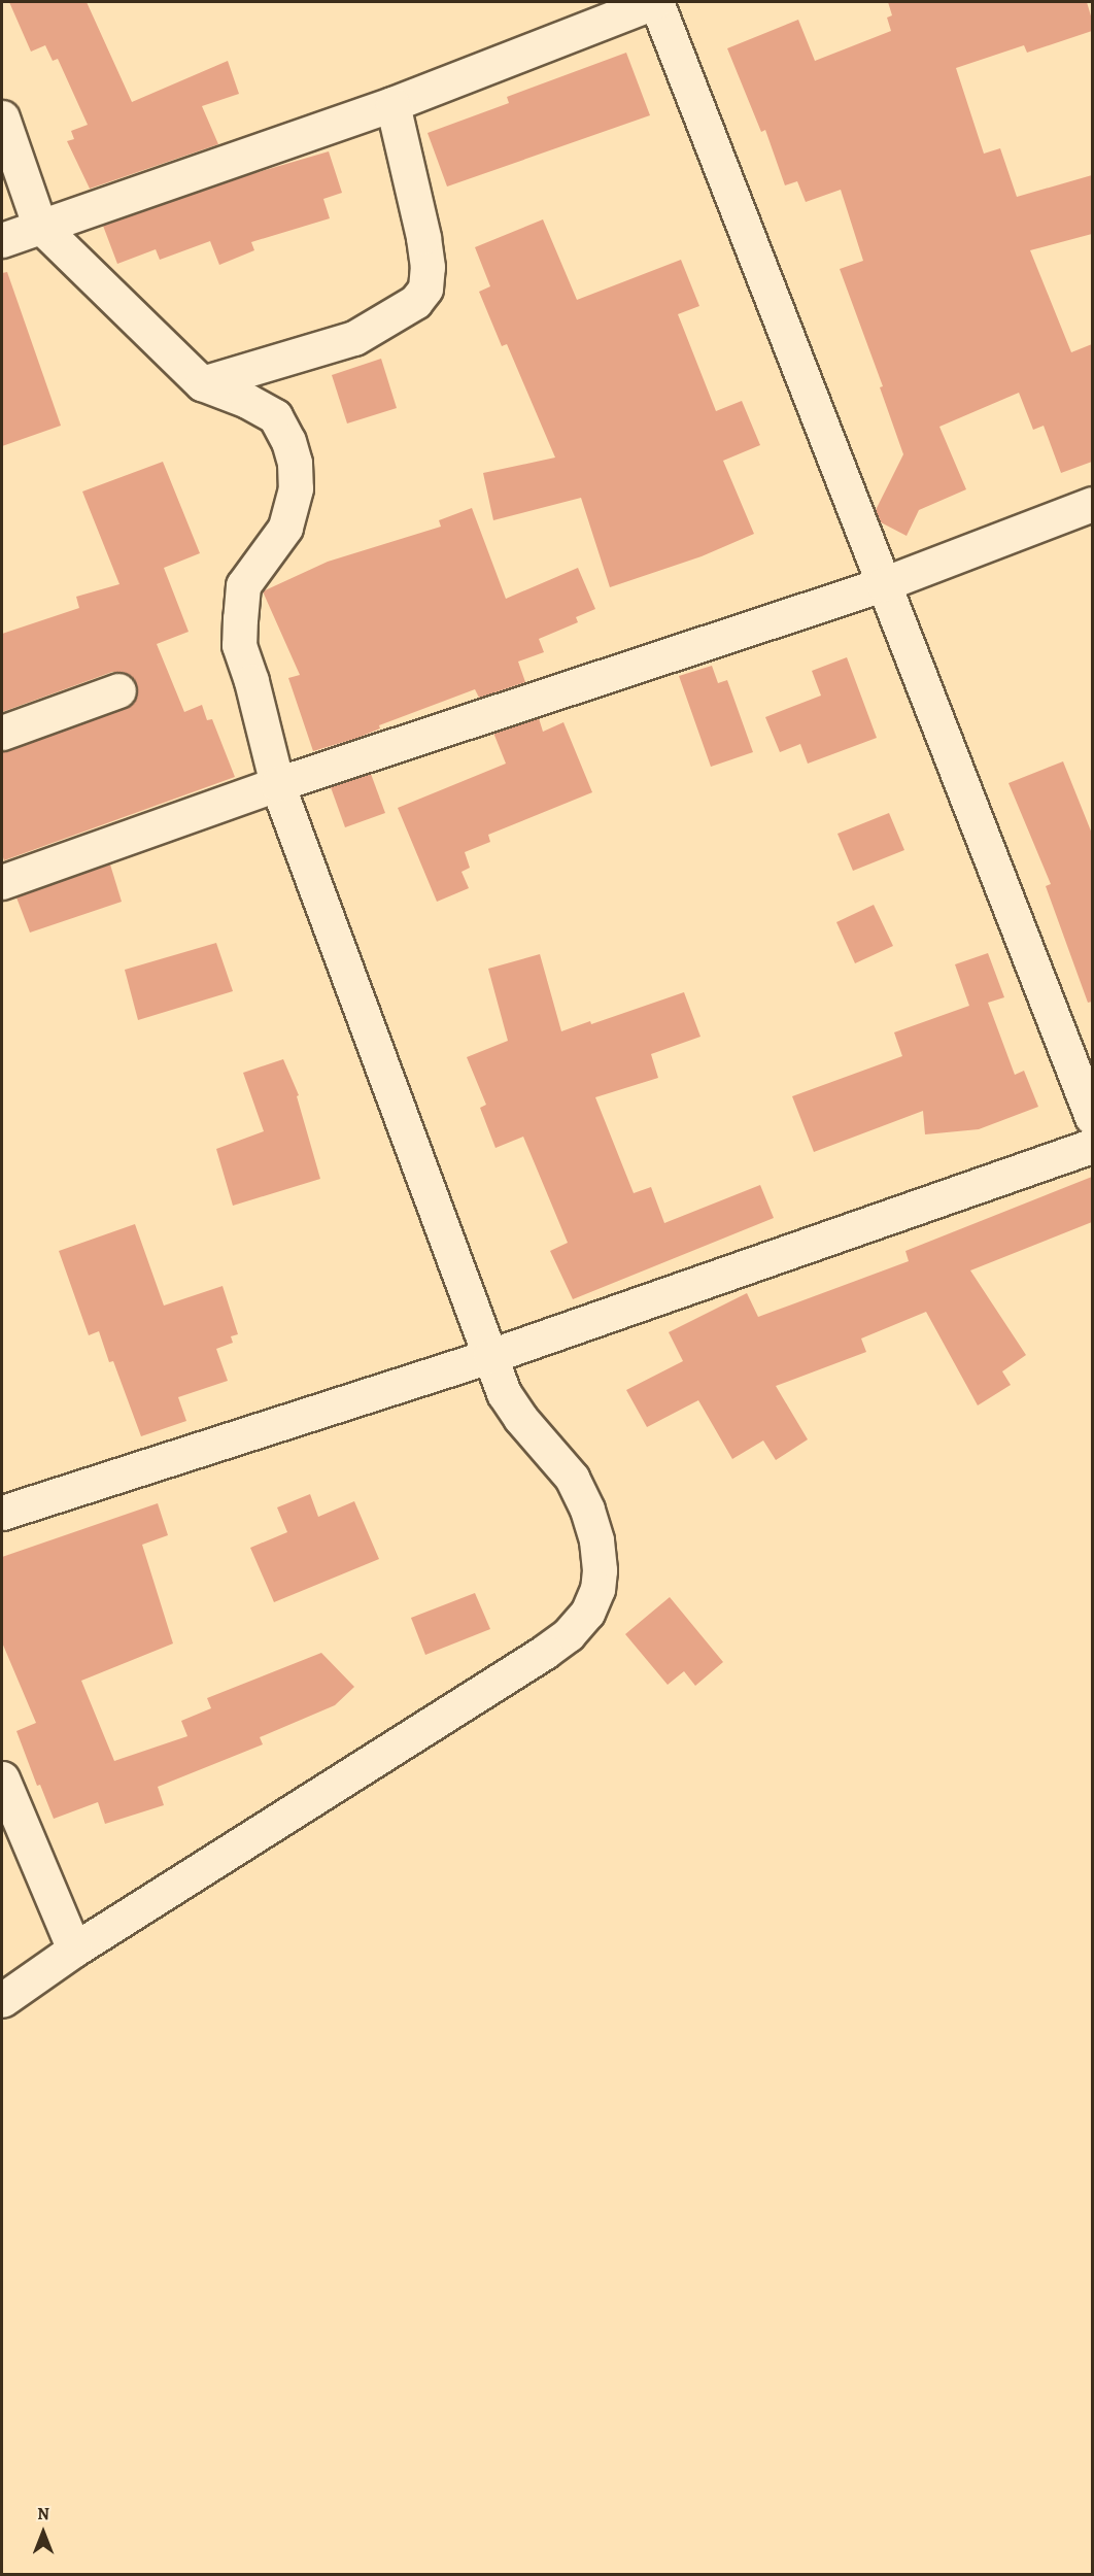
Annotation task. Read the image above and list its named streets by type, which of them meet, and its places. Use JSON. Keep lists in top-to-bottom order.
{
  "north": "top"
}
